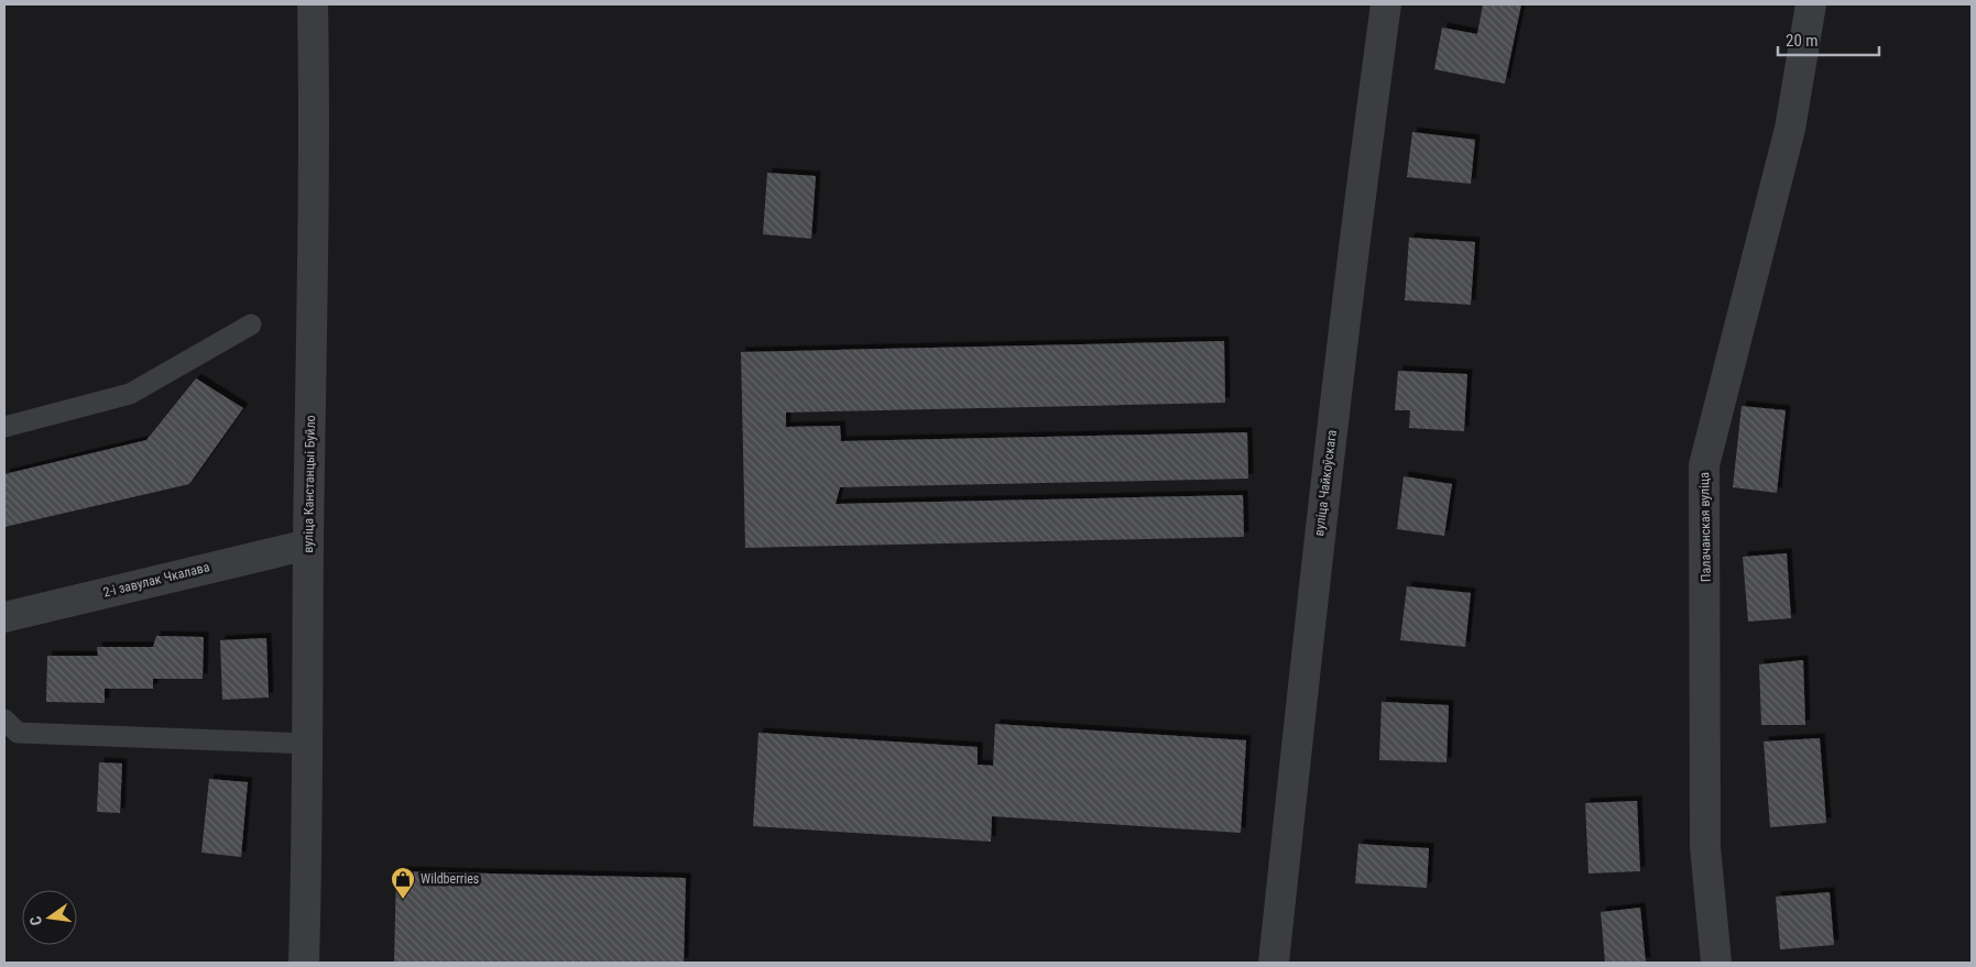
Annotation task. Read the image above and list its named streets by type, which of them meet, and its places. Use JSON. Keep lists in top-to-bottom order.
{
  "streets": {
    "street": [
      "вуліца Чайкоўскага",
      "вуліца Канстанцыі Буйло",
      "Палачанская вуліца",
      "2-і завулак Чкалава"
    ]
  },
  "crossings": [
    ["вуліца Канстанцыі Буйло", "2-і завулак Чкалава"]
  ],
  "places": {
    "shop": ["Wildberries"]
  },
  "scale_bar": "20 m",
  "north": "left"
}
